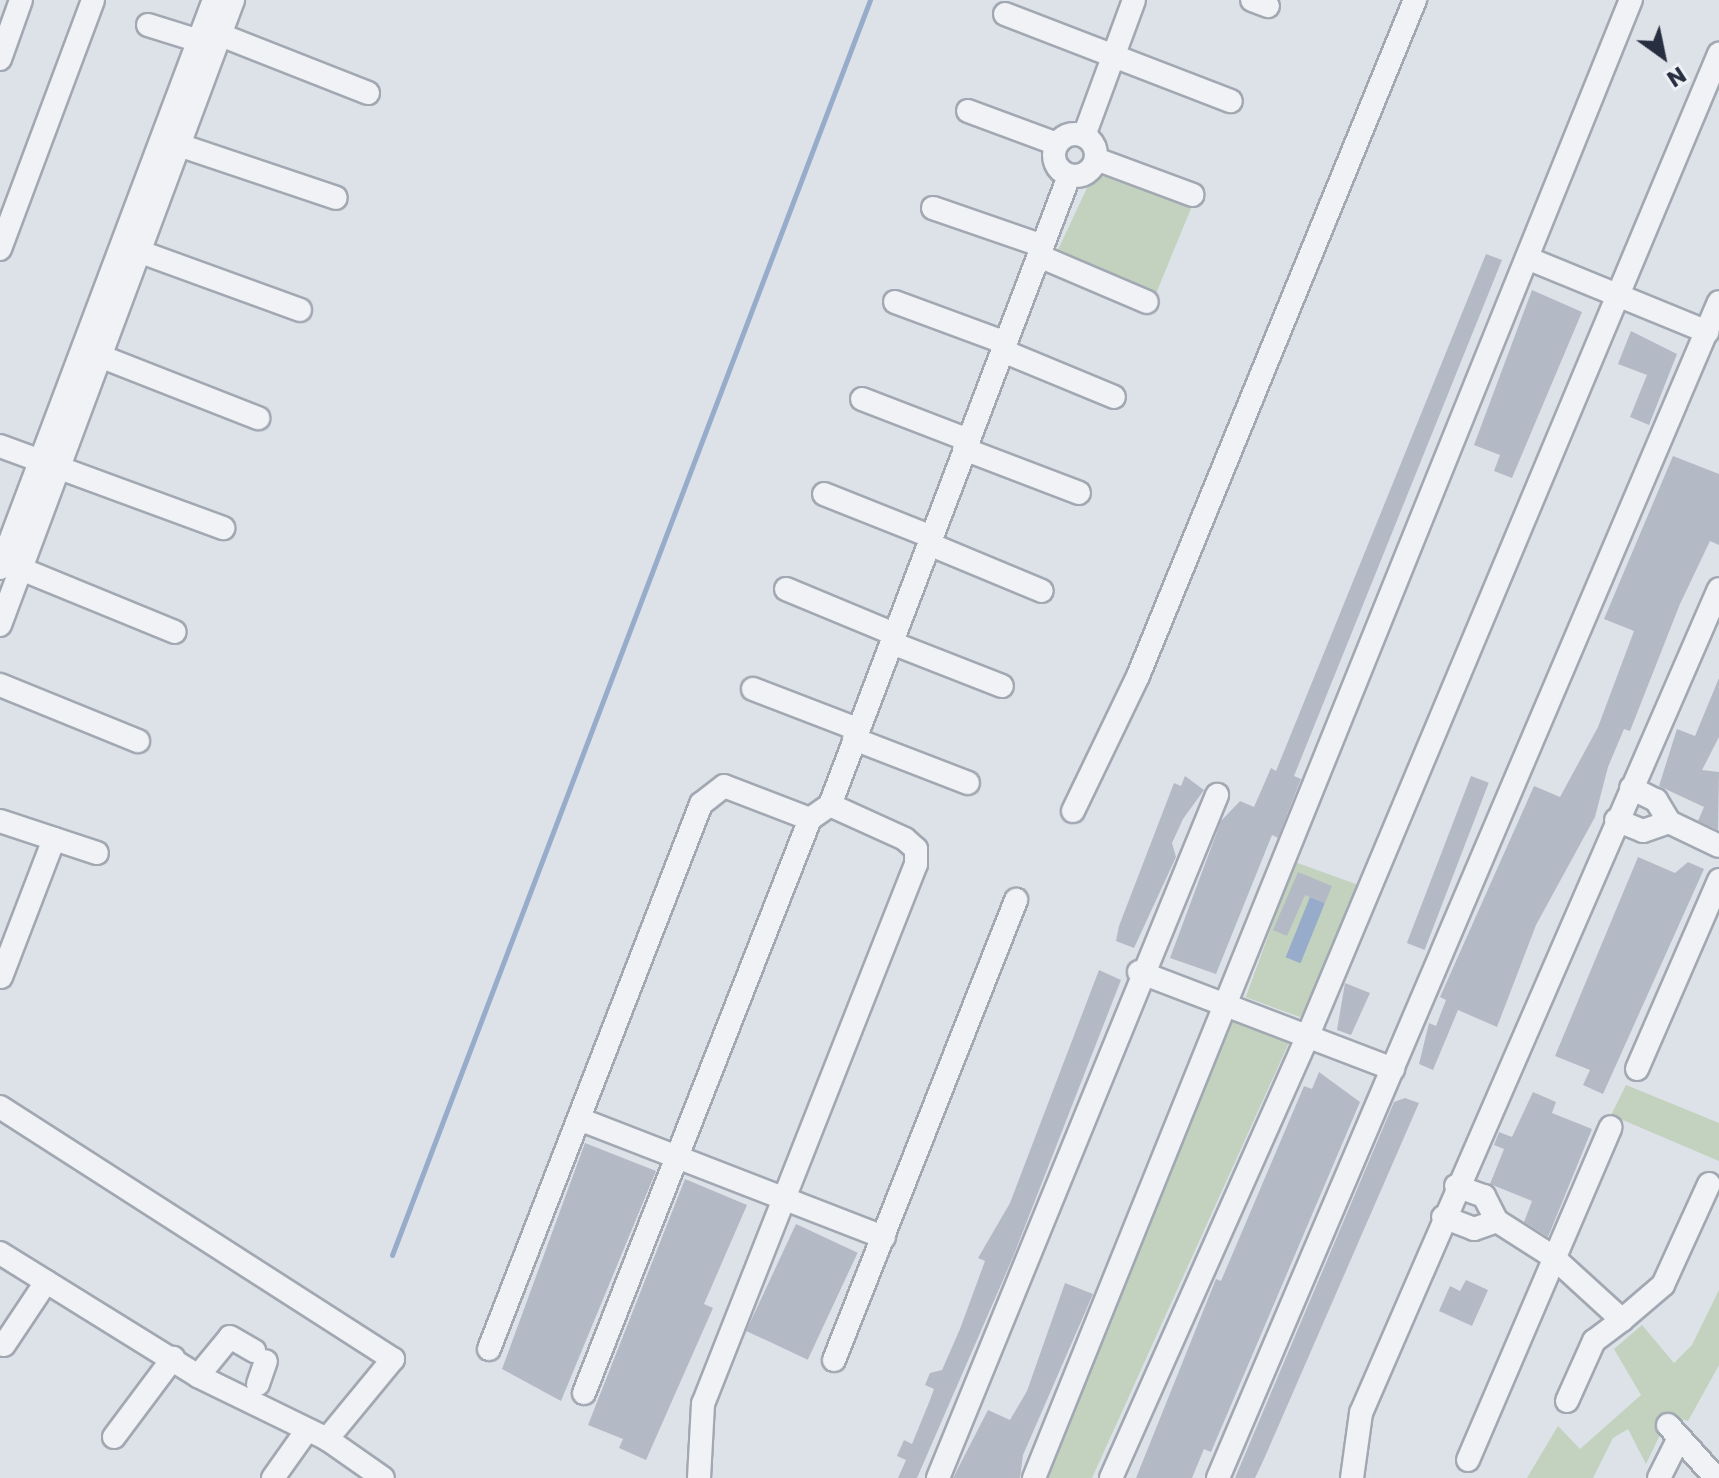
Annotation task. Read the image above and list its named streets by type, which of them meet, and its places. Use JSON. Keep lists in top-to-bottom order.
{
  "north": "bottom right"
}
